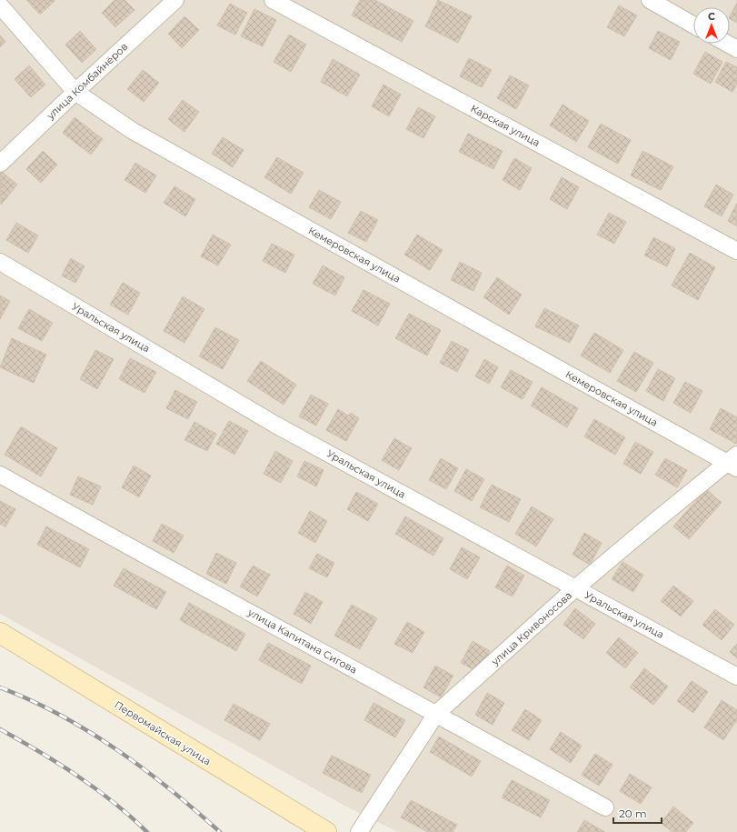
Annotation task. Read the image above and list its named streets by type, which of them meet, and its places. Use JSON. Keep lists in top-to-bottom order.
{
  "streets": {
    "main road": ["Первомайская улица"],
    "street": [
      "улица Комбайнёров",
      "Карская улица",
      "Кемеровская улица",
      "Уральская улица",
      "улица Кривоносова",
      "улица Капитана Сигова"
    ]
  },
  "crossings": [
    ["улица Комбайнёров", "Кемеровская улица"],
    ["Кемеровская улица", "улица Кривоносова"],
    ["Уральская улица", "улица Кривоносова"],
    ["улица Кривоносова", "улица Капитана Сигова"]
  ],
  "scale_bar": "20 m",
  "north": "top"
}
